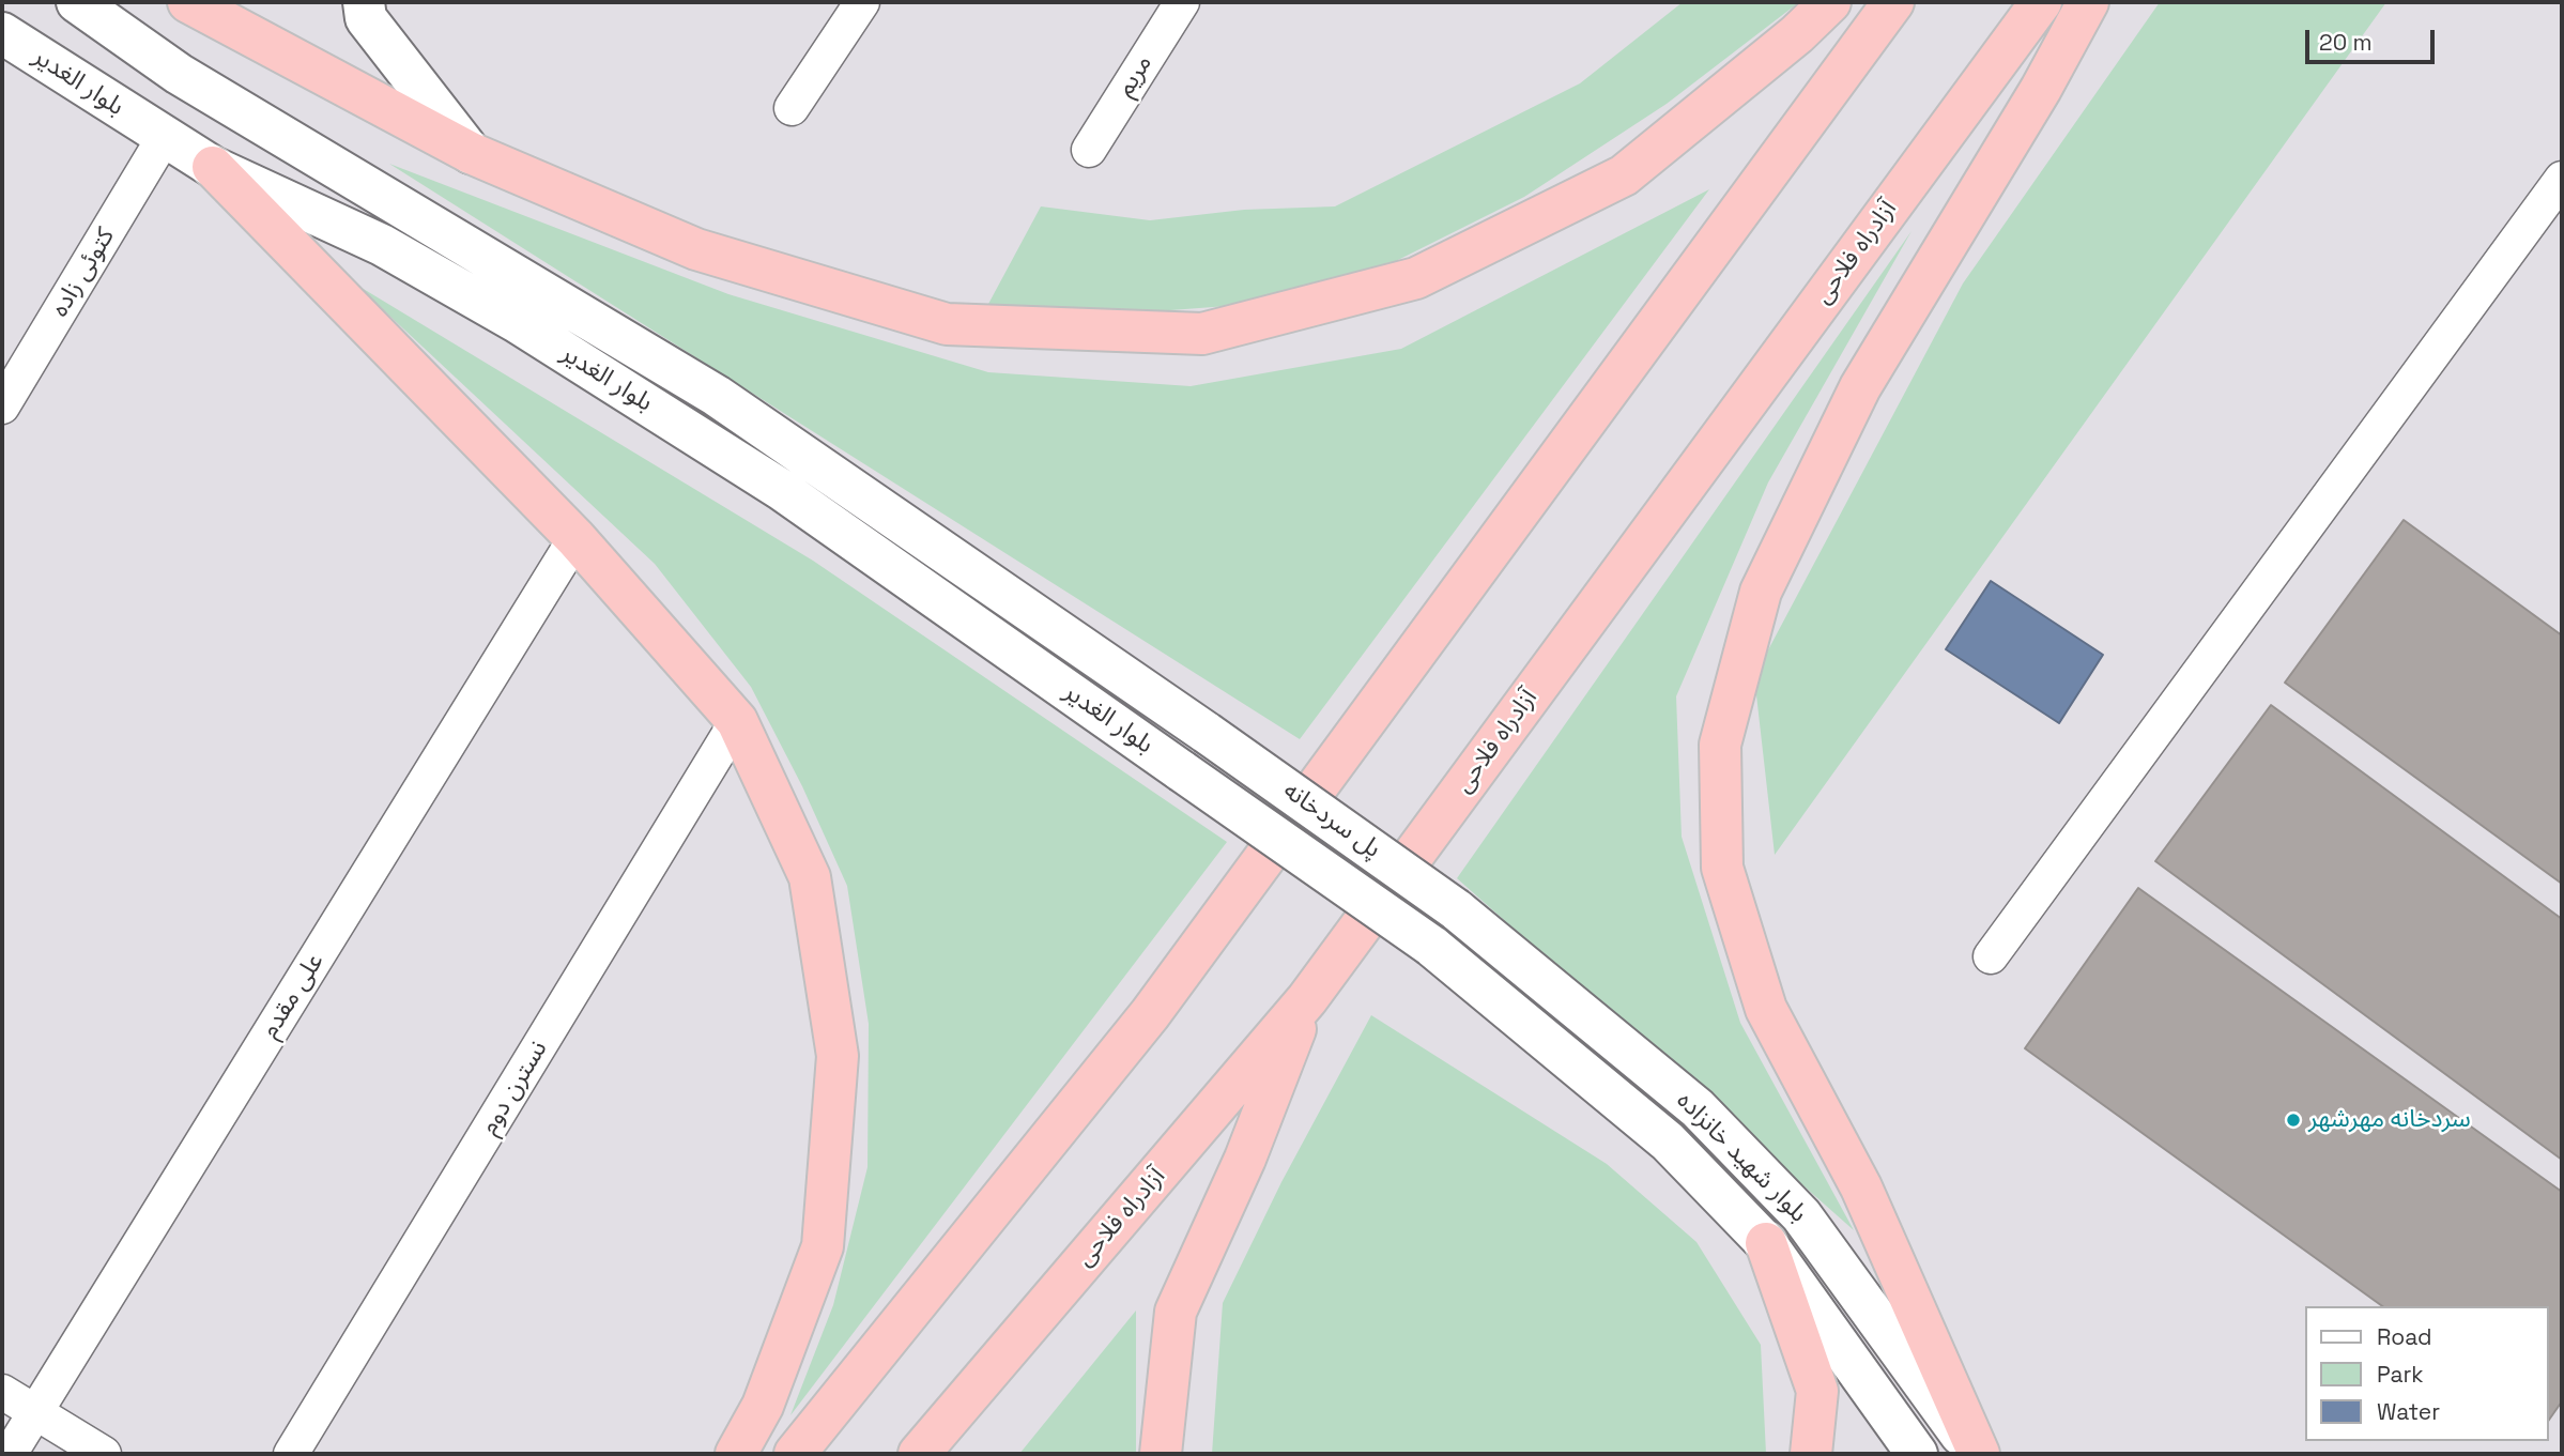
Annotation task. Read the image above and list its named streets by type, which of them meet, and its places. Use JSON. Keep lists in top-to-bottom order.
{
  "streets": {
    "highway": ["آزادراه فلاحی"],
    "main road": ["بلوار الغدیر", "پل سردخانه", "بلوار شهید خانزاده"],
    "street": [
      "مریم",
      "کتوئی‌ زاده",
      "علی مقدم",
      "نسترن دوم"
    ]
  },
  "crossings": [
    ["بلوار الغدیر", "کتوئی‌ زاده"],
    ["بلوار الغدیر", "پل سردخانه"],
    ["پل سردخانه", "بلوار شهید خانزاده"]
  ],
  "places": ["سردخانه مهرشهر"],
  "legend": ["Road", "Park", "Water"],
  "scale_bar": "20 m"
}
